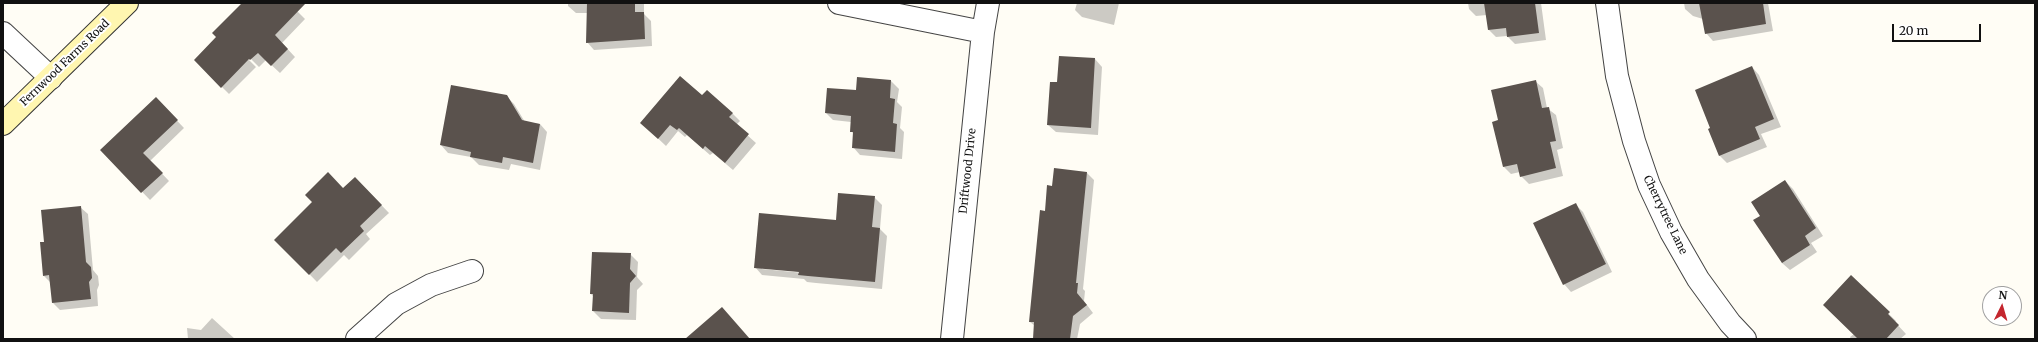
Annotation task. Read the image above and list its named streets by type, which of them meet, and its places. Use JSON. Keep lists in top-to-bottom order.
{
  "streets": {
    "street": ["Fernwood Farms Road", "Driftwood Drive", "Cherrytree Lane"]
  },
  "scale_bar": "20 m",
  "north": "top"
}
